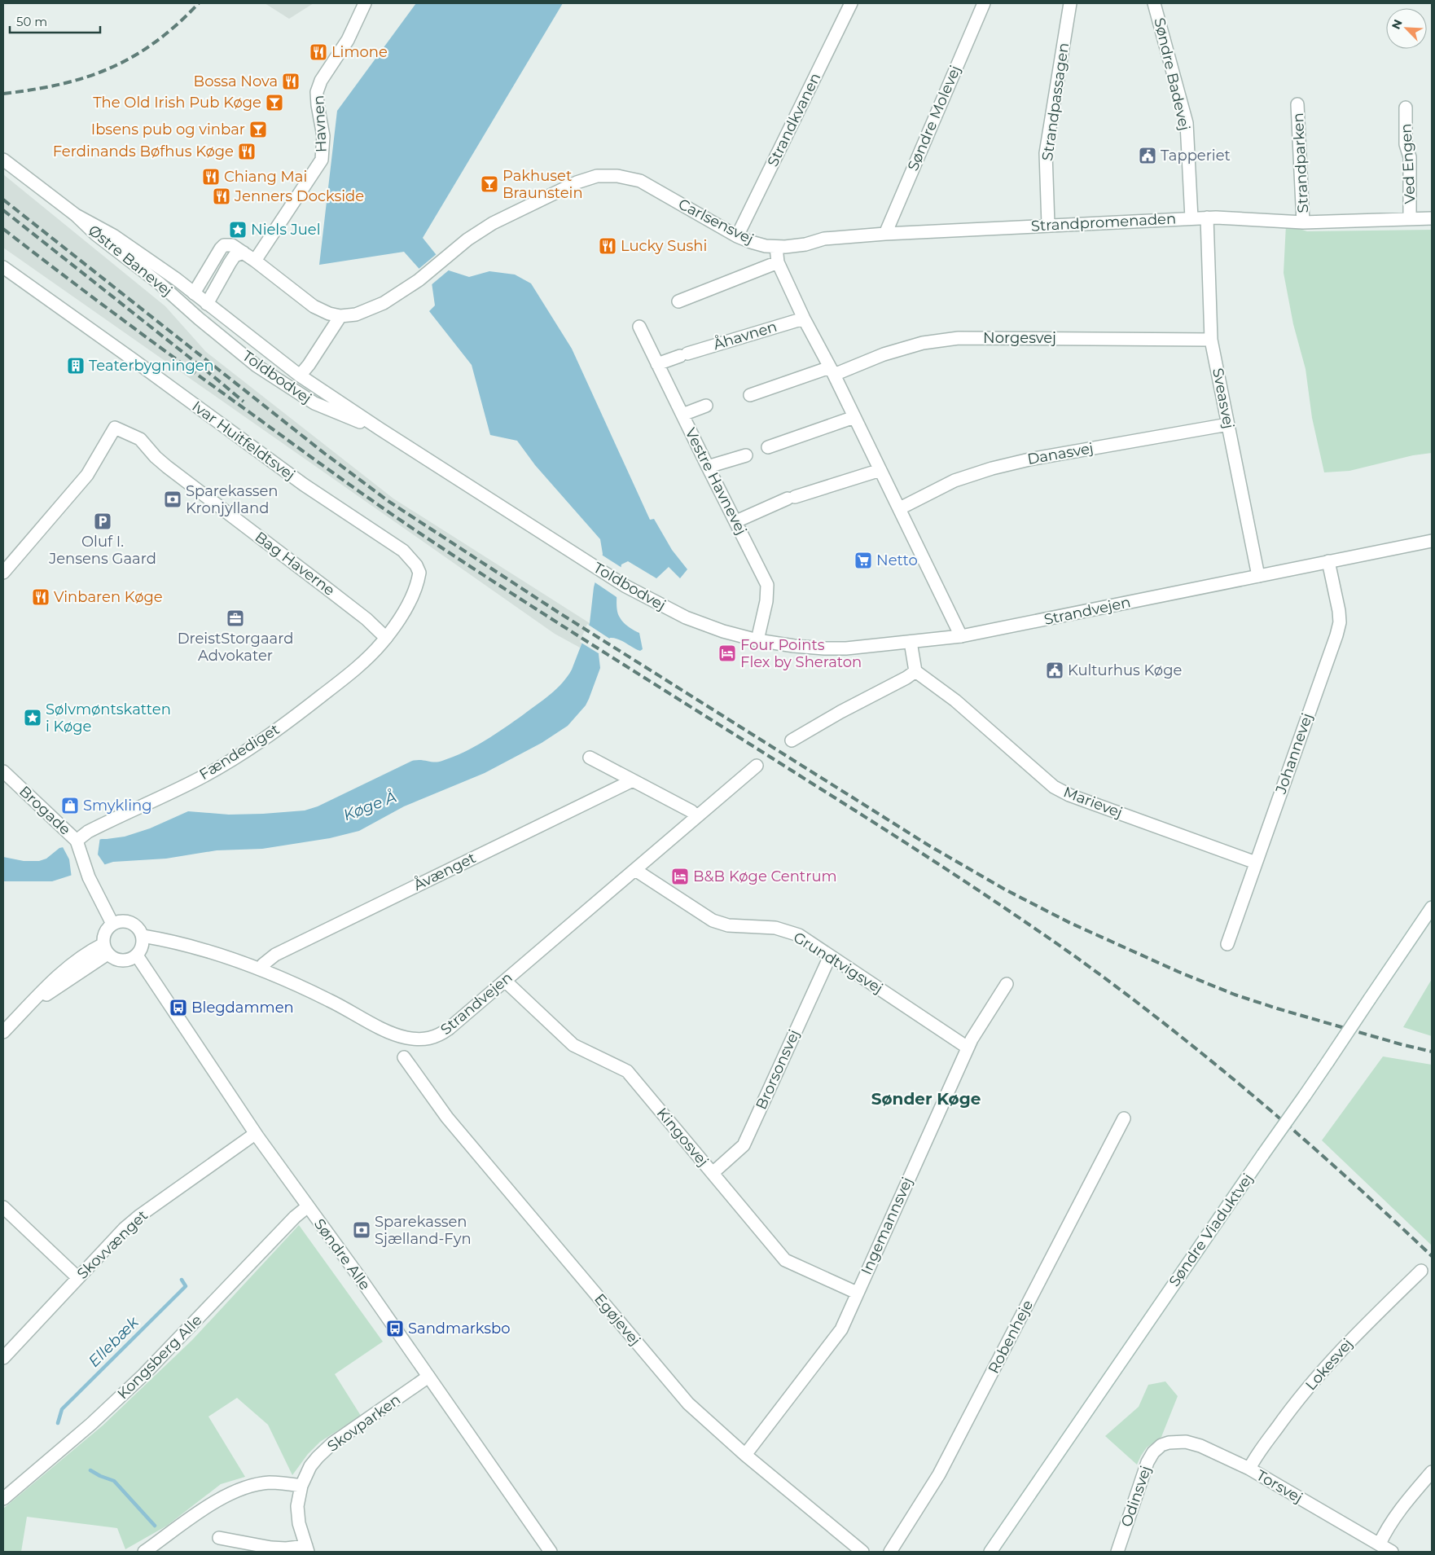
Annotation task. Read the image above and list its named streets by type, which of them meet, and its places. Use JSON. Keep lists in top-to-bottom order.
{
  "streets": {
    "street": [
      "Søndre Badevej",
      "Strandpassagen",
      "Søndre Molevej",
      "Strandkvanen",
      "Havnen",
      "Strandparken",
      "Ved Engen",
      "Carlsensvej",
      "Strandpromenaden",
      "Østre Banevej",
      "Åhavnen",
      "Norgesvej",
      "Toldbodvej",
      "Sveasvej",
      "Ivar Huitfeldtsvej",
      "Danasvej",
      "Vestre Havnevej",
      "Bag Haverne",
      "Strandvejen",
      "Fændediget",
      "Johannevej",
      "Marievej",
      "Brogade",
      "Åvænget",
      "Grundtvigsvej",
      "Brorsonsvej",
      "Kingosvej",
      "Ingemannsvej",
      "Søndre Viaduktvej",
      "Skovvænget",
      "Søndre Alle",
      "Egøjevej",
      "Robenheje",
      "Kongsberg Alle",
      "Lokesvej",
      "Skovparken",
      "Torsvej",
      "Odinsvej"
    ]
  },
  "crossings": [
    ["Søndre Badevej", "Strandpromenaden"],
    ["Strandpassagen", "Strandpromenaden"],
    ["Søndre Molevej", "Strandpromenaden"],
    ["Strandkvanen", "Carlsensvej"],
    ["Strandparken", "Strandpromenaden"],
    ["Ved Engen", "Strandpromenaden"],
    ["Carlsensvej", "Strandpromenaden"],
    ["Strandpromenaden", "Sveasvej"],
    ["Østre Banevej", "Toldbodvej"],
    ["Åhavnen", "Vestre Havnevej"],
    ["Norgesvej", "Sveasvej"],
    ["Toldbodvej", "Vestre Havnevej"],
    ["Toldbodvej", "Strandvejen"],
    ["Sveasvej", "Danasvej"],
    ["Sveasvej", "Strandvejen"],
    ["Ivar Huitfeldtsvej", "Bag Haverne"],
    ["Ivar Huitfeldtsvej", "Fændediget"],
    ["Bag Haverne", "Fændediget"],
    ["Strandvejen", "Johannevej"],
    ["Strandvejen", "Brogade"],
    ["Strandvejen", "Åvænget"],
    ["Strandvejen", "Grundtvigsvej"],
    ["Strandvejen", "Kingosvej"],
    ["Strandvejen", "Søndre Alle"],
    ["Fændediget", "Brogade"],
    ["Johannevej", "Marievej"],
    ["Brogade", "Søndre Alle"],
    ["Grundtvigsvej", "Brorsonsvej"],
    ["Grundtvigsvej", "Ingemannsvej"],
    ["Brorsonsvej", "Kingosvej"],
    ["Kingosvej", "Ingemannsvej"],
    ["Ingemannsvej", "Egøjevej"],
    ["Skovvænget", "Søndre Alle"],
    ["Søndre Alle", "Kongsberg Alle"],
    ["Søndre Alle", "Skovparken"],
    ["Lokesvej", "Torsvej"],
    ["Torsvej", "Odinsvej"]
  ],
  "districts": ["Sønder Køge"],
  "water": ["Køge Å", "Ellebæk"],
  "places": {
    "restaurant": [
      "Limone",
      "Bossa Nova",
      "Ferdinands Bøfhus Køge",
      "Chiang Mai",
      "Jenners Dockside",
      "Lucky Sushi",
      "Vinbaren Køge"
    ],
    "bar": ["The Old Irish Pub Køge", "Ibsens pub og vinbar", "Pakhuset Braunstein"],
    "public building": ["Tapperiet", "Kulturhus Køge"],
    "place": ["Niels Juel", "Sølvmøntskatten i Køge"],
    "building": ["Teaterbygningen"],
    "bank": ["Sparekassen Kronjylland", "Sparekassen Sjælland-Fyn"],
    "parking": ["Oluf I. Jensens Gaard"],
    "supermarket": ["Netto"],
    "office": ["DreistStorgaard Advokater"],
    "hotel": ["Four Points Flex by Sheraton", "B&B Køge Centrum"],
    "shop": ["Smykling"],
    "bus stop": ["Blegdammen", "Sandmarksbo"]
  },
  "scale_bar": "50 m",
  "north": "top left"
}
